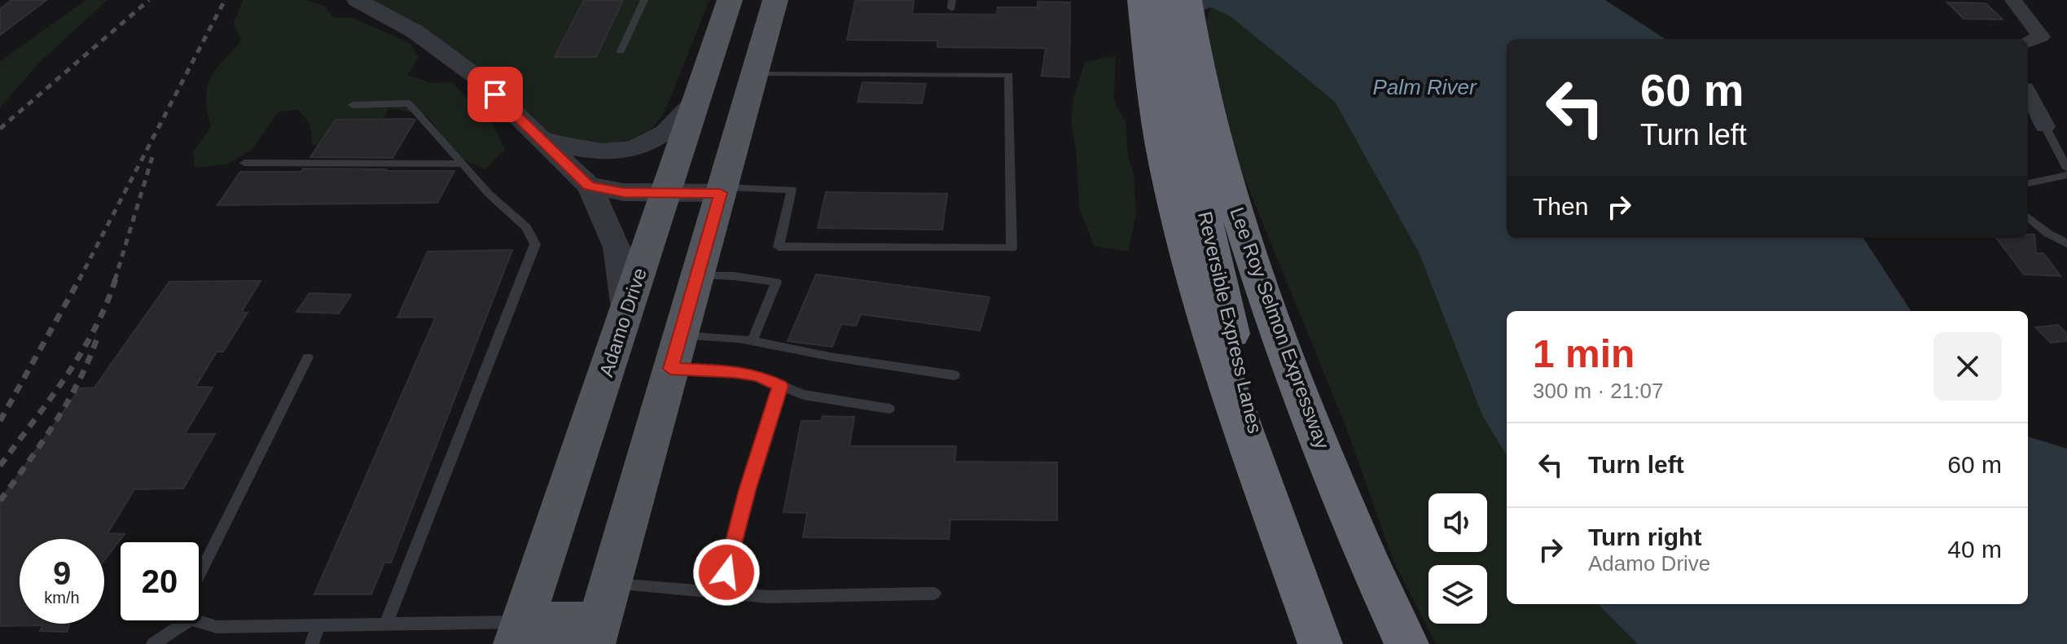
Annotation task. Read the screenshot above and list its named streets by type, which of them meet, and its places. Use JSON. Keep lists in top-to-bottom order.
{
  "streets": {
    "highway": ["Reversible Express Lanes", "Lee Roy Selmon Expressway"],
    "main road": ["Adamo Drive"]
  },
  "water": ["Palm River"],
  "page": {
    "turn": ["60 m", "Turn left"],
    "then": "Then",
    "heading": ["1 min", "300 m · 21:07"],
    "list": [
      {
        "name": "Turn left",
        "value": "60 m"
      },
      {
        "name": "Turn right",
        "note": "Adamo Drive",
        "value": "40 m"
      }
    ],
    "speed": "9 km/h",
    "limit": "20"
  }
}
